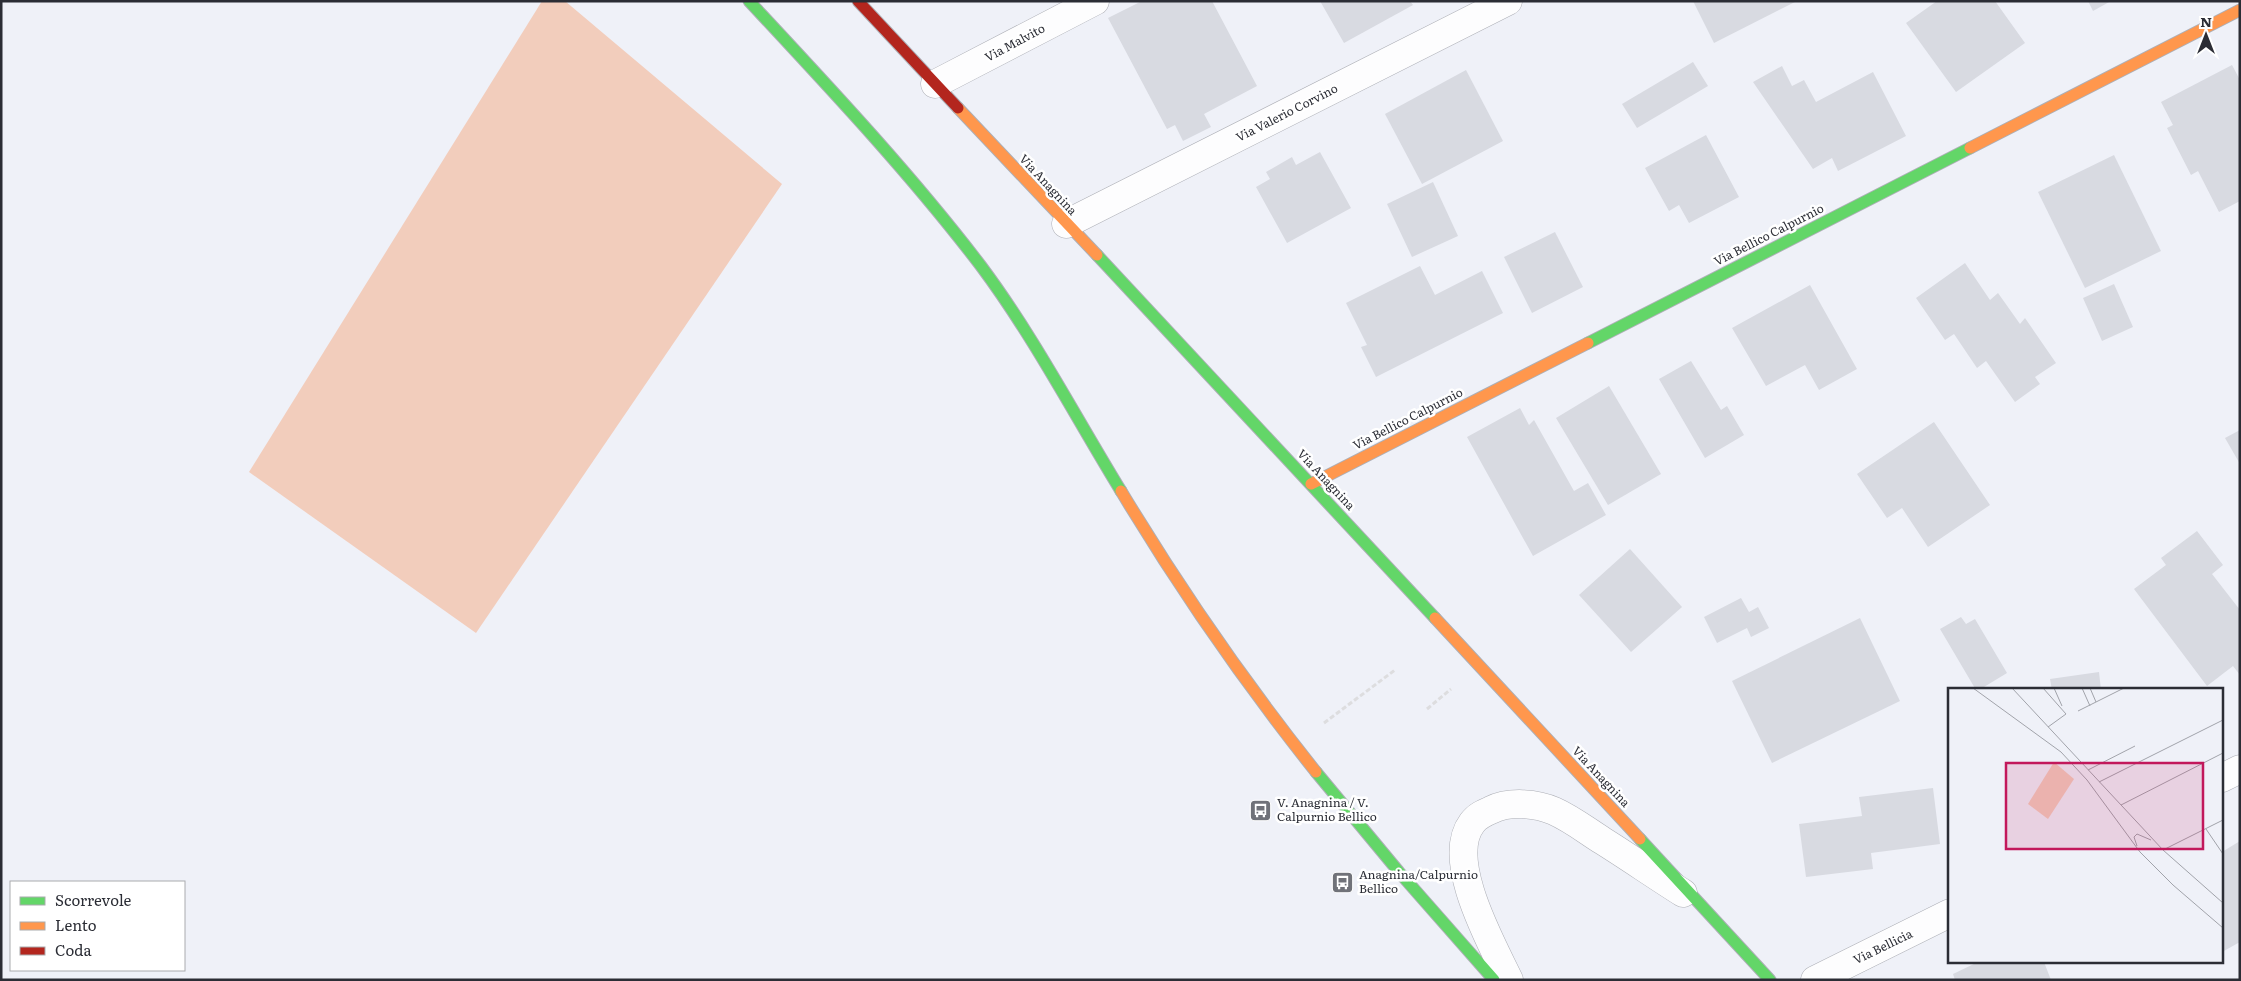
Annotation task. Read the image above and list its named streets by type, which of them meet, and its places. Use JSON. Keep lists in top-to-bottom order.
{
  "streets": {
    "main road": ["Via Anagnina", "Via Bellico Calpurnio"],
    "street": ["Via Malvito", "Via Valerio Corvino", "Via Bellicia"]
  },
  "crossings": [
    ["Via Malvito", "Via Anagnina"],
    ["Via Valerio Corvino", "Via Anagnina"],
    ["Via Anagnina", "Via Bellico Calpurnio"]
  ],
  "places": {
    "bus stop": ["V. Anagnina / V. Calpurnio Bellico", "Anagnina/Calpurnio Bellico"]
  },
  "legend": ["Scorrevole", "Lento", "Coda"],
  "north": "top"
}
